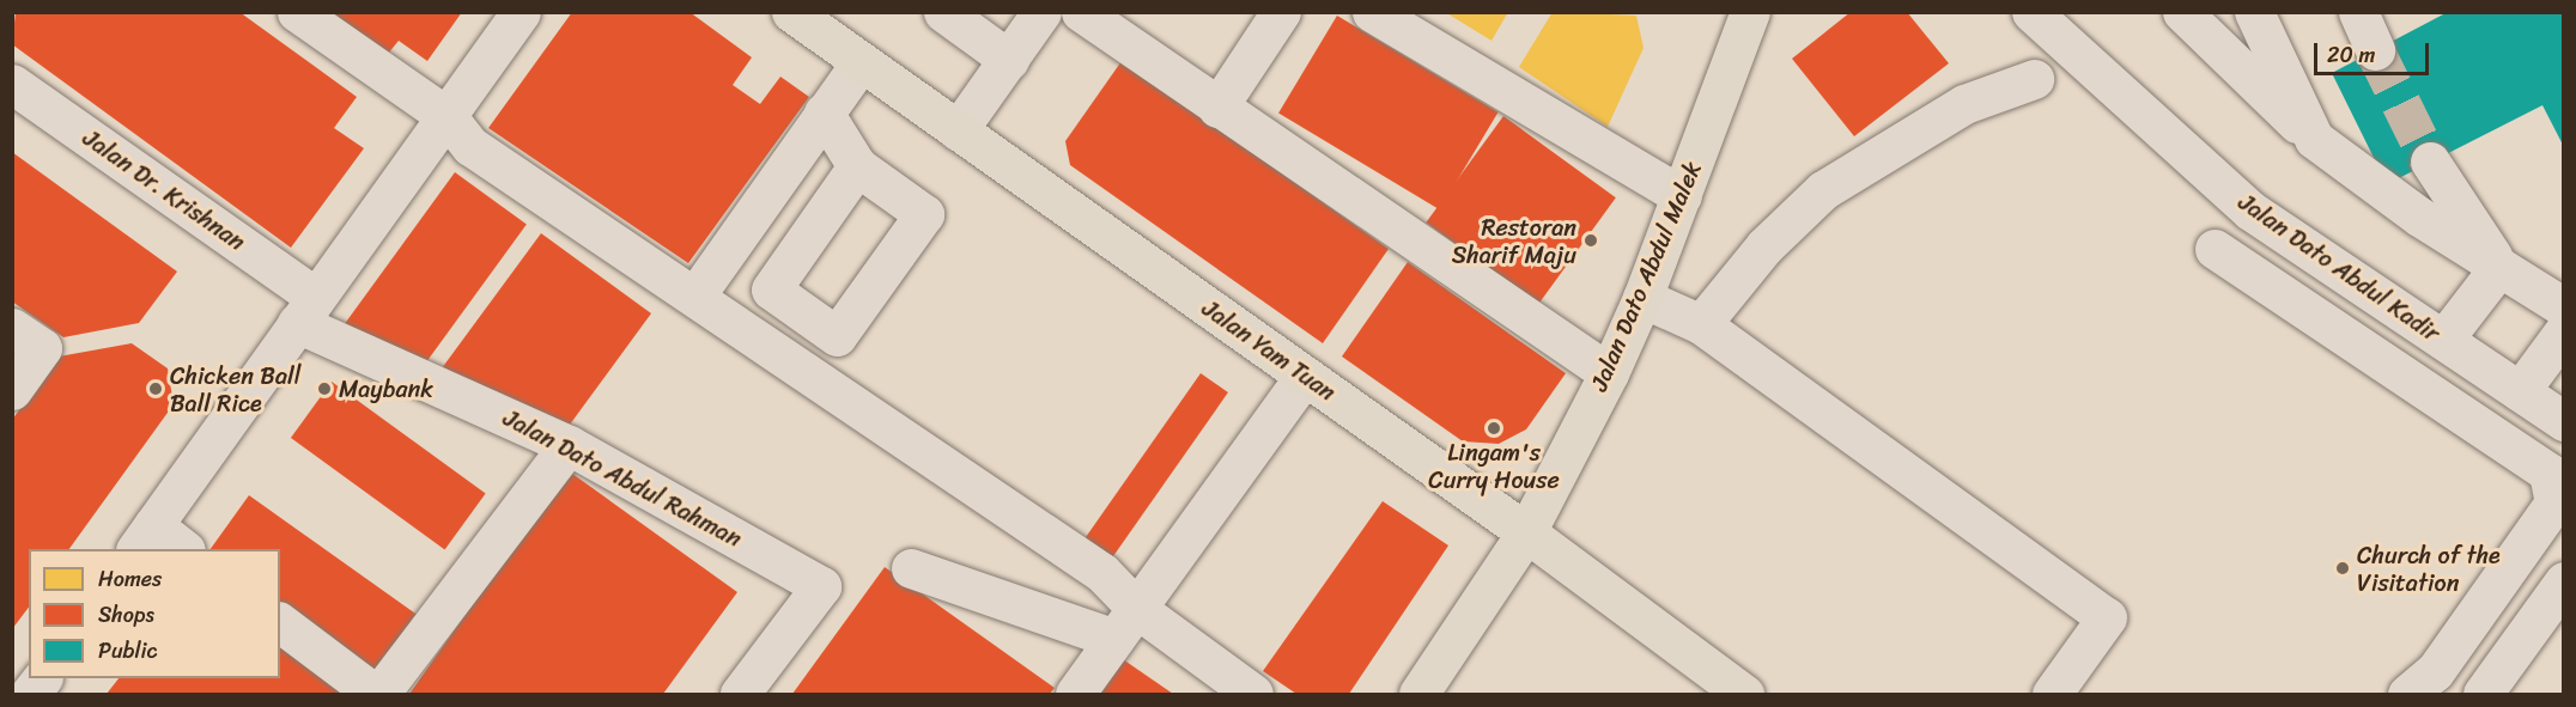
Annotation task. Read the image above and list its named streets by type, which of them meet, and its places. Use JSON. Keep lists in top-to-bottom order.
{
  "streets": {
    "main road": ["Jalan Dato Abdul Malek", "Jalan Yam Tuan"],
    "street": ["Jalan Dr. Krishnan", "Jalan Dato Abdul Kadir", "Jalan Dato Abdul Rahman"]
  },
  "crossings": [
    ["Jalan Dr. Krishnan", "Jalan Dato Abdul Rahman"],
    ["Jalan Dato Abdul Malek", "Jalan Yam Tuan"]
  ],
  "places": [
    "Restoran Sharif Maju",
    "Chicken Ball Ball Rice",
    "Maybank",
    "Lingam's Curry House",
    "Church of the Visitation"
  ],
  "legend": ["Homes", "Shops", "Public"],
  "scale_bar": "20 m"
}
